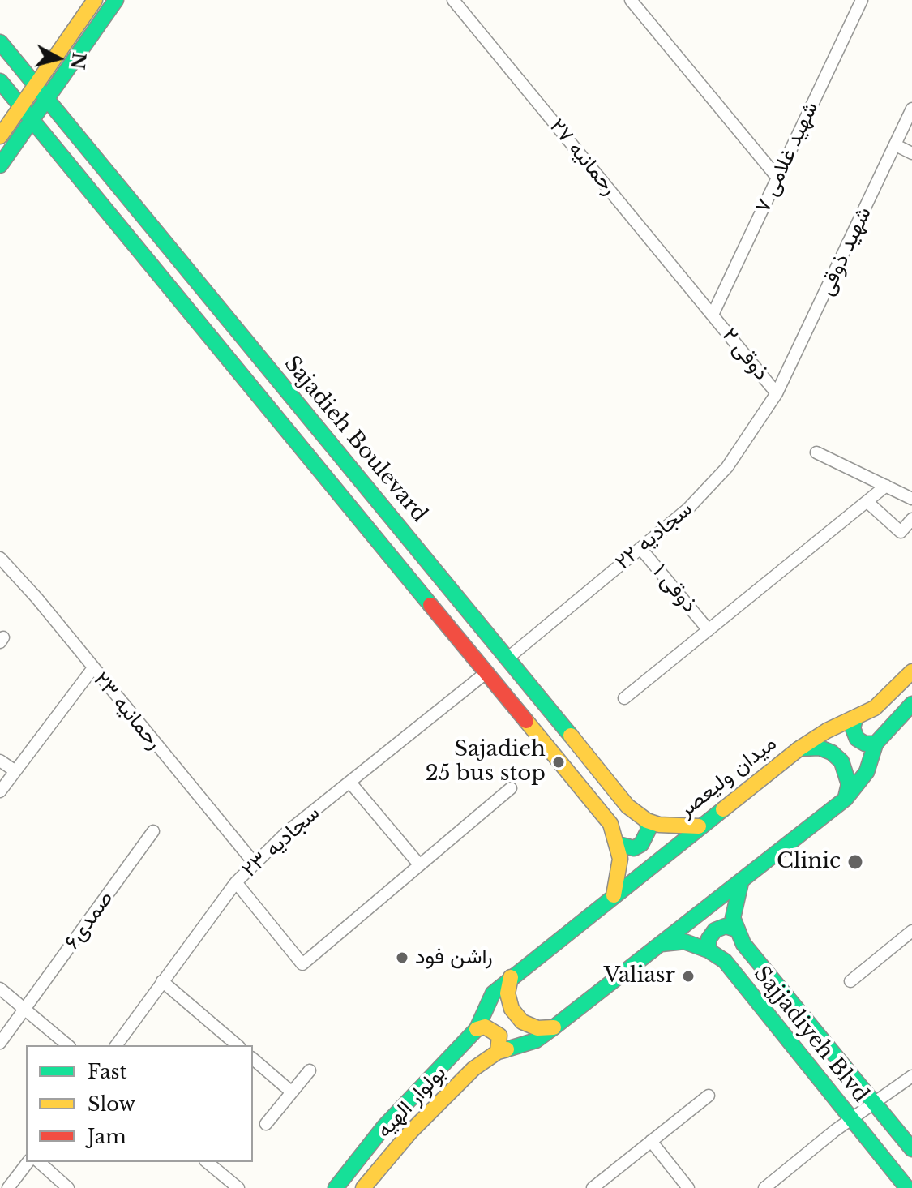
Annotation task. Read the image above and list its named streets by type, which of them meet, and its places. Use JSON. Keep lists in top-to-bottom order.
{
  "streets": {
    "main road": [
      "Sajadieh Boulevard",
      "میدان ولیعصر",
      "Sajjadiyeh Blvd",
      "بولوار الهیه"
    ],
    "street": [
      "رحمانیه ۲۷",
      "شهید غلامی ۷",
      "شهید ذوقی",
      "ذوقی ۲",
      "سجادیه ۲۲",
      "ذوقی ۱",
      "رحمانیه ۲۳",
      "سجادیه ۲۳",
      "صمدی۶"
    ]
  },
  "crossings": [
    ["رحمانیه ۲۷", "شهید غلامی ۷"],
    ["رحمانیه ۲۷", "ذوقی ۲"],
    ["شهید غلامی ۷", "ذوقی ۲"],
    ["شهید ذوقی", "ذوقی ۲"],
    ["شهید ذوقی", "سجادیه ۲۲"],
    ["ذوقی ۲", "سجادیه ۲۲"],
    ["Sajadieh Boulevard", "سجادیه ۲۲"],
    ["Sajadieh Boulevard", "میدان ولیعصر"],
    ["سجادیه ۲۲", "ذوقی ۱"],
    ["رحمانیه ۲۳", "سجادیه ۲۳"]
  ],
  "places": [
    "Sajadieh 25 bus stop",
    "Clinic",
    "راشن فود",
    "Valiasr"
  ],
  "legend": ["Fast", "Slow", "Jam"],
  "north": "right"
}
